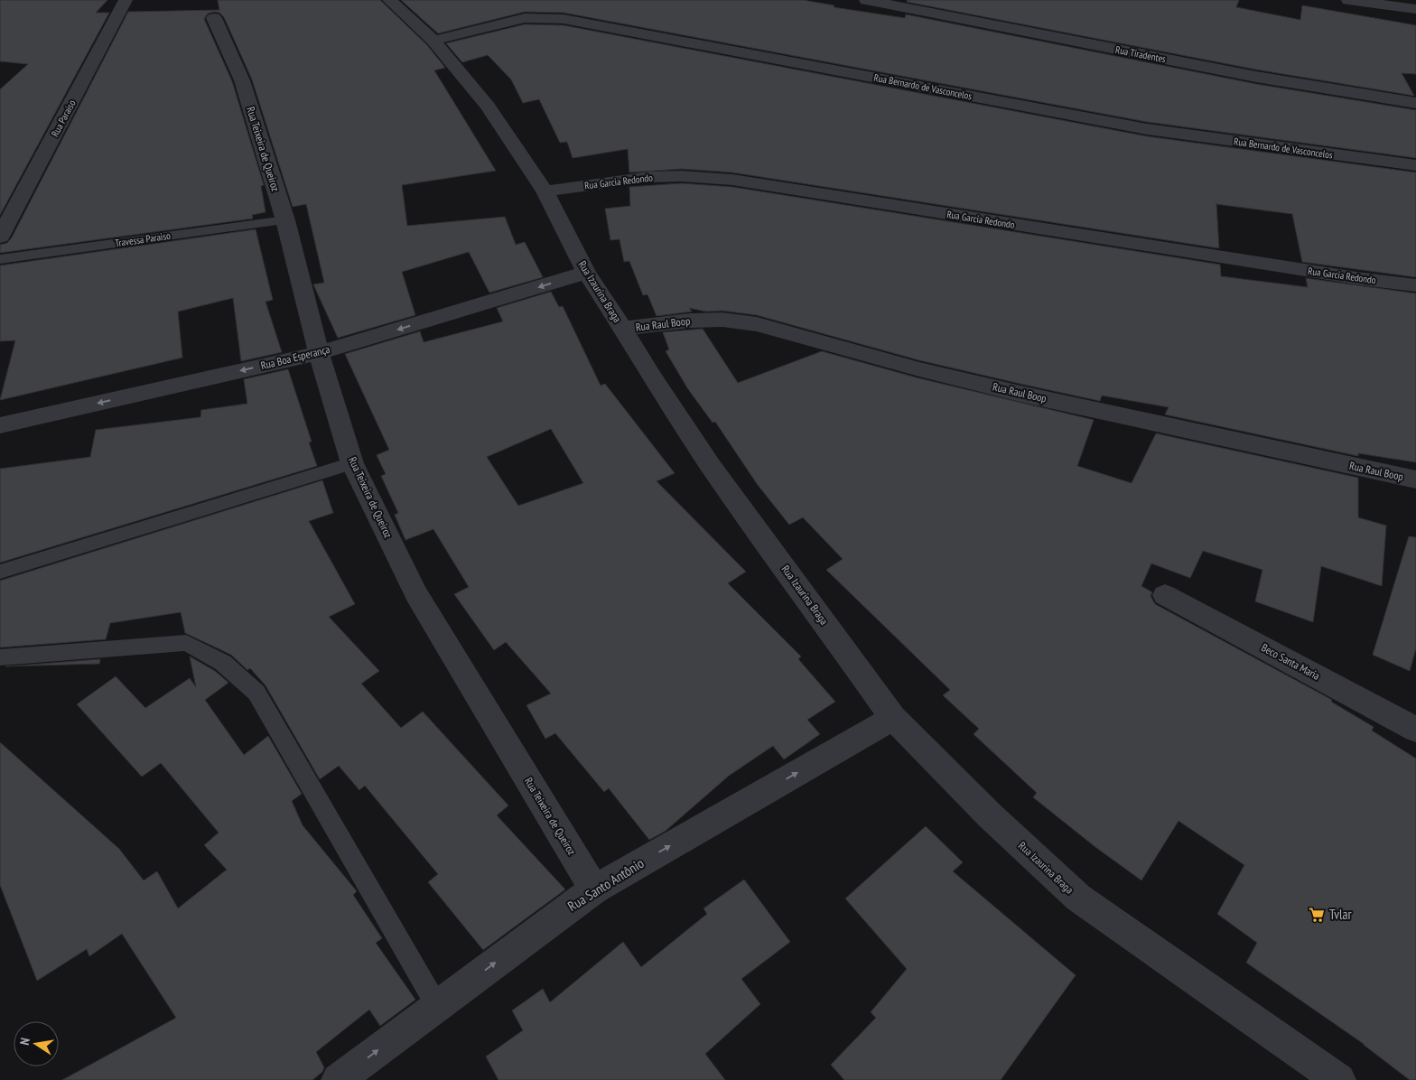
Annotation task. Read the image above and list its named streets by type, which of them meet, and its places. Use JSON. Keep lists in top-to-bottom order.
{
  "streets": {
    "street": [
      "Rua Tiradentes",
      "Rua Bernardo de Vasconcelos",
      "Rua Paraíso",
      "Rua Teixeira de Queiroz",
      "Rua Garcia Redondo",
      "Rua Izaurina Braga",
      "Rua Raul Boop",
      "Rua Boa Esperança",
      "Beco Santa Maria",
      "Rua Santo Antônio"
    ],
    "lane": ["Travessa Paraiso"]
  },
  "crossings": [
    ["Rua Bernardo de Vasconcelos", "Rua Izaurina Braga"],
    ["Rua Teixeira de Queiroz", "Travessa Paraiso"],
    ["Rua Teixeira de Queiroz", "Rua Boa Esperança"],
    ["Rua Teixeira de Queiroz", "Rua Santo Antônio"],
    ["Rua Garcia Redondo", "Rua Izaurina Braga"],
    ["Rua Izaurina Braga", "Rua Raul Boop"],
    ["Rua Izaurina Braga", "Rua Boa Esperança"],
    ["Rua Izaurina Braga", "Rua Santo Antônio"]
  ],
  "one_way": ["Rua Boa Esperança", "Rua Santo Antônio"],
  "places": {
    "supermarket": ["Tvlar"]
  },
  "north": "left"
}
